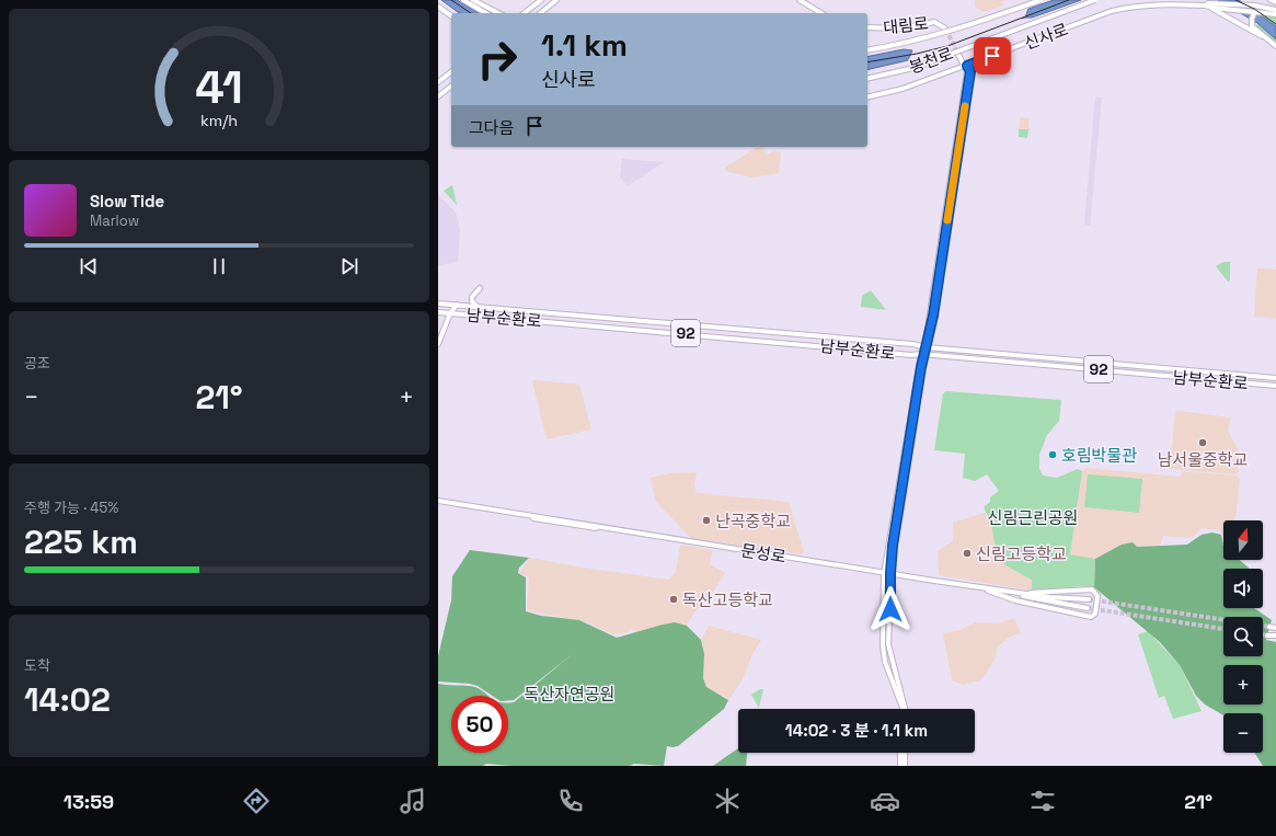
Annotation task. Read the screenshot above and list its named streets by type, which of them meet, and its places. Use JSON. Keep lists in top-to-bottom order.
{
  "streets": {
    "main road": [
      "대림로",
      "신사로",
      "봉천로",
      "남부순환로",
      "92",
      "문성로"
    ]
  },
  "parks": ["신림근린공원", "독산자연공원"],
  "places": [
    "남서울중학교",
    "호림박물관",
    "난곡중학교",
    "신림고등학교",
    "독산고등학교"
  ],
  "north": "top",
  "page": {
    "turn": ["1.1 km", "신사로"],
    "then": "그다음",
    "song": ["Slow Tide", "Marlow"],
    "tile": [
      "공조",
      ["주행 가능 · 45%", "225 km"],
      ["도착", "14:02"]
    ],
    "heat": ["−", "21°", "+"],
    "map_buttons": ["+", "−"],
    "limit": "50",
    "trip": "14:02 · 3 분 · 1.1 km",
    "tabs": ["13:59", "21°"],
    "gauge": ["41", "km/h"]
  }
}
